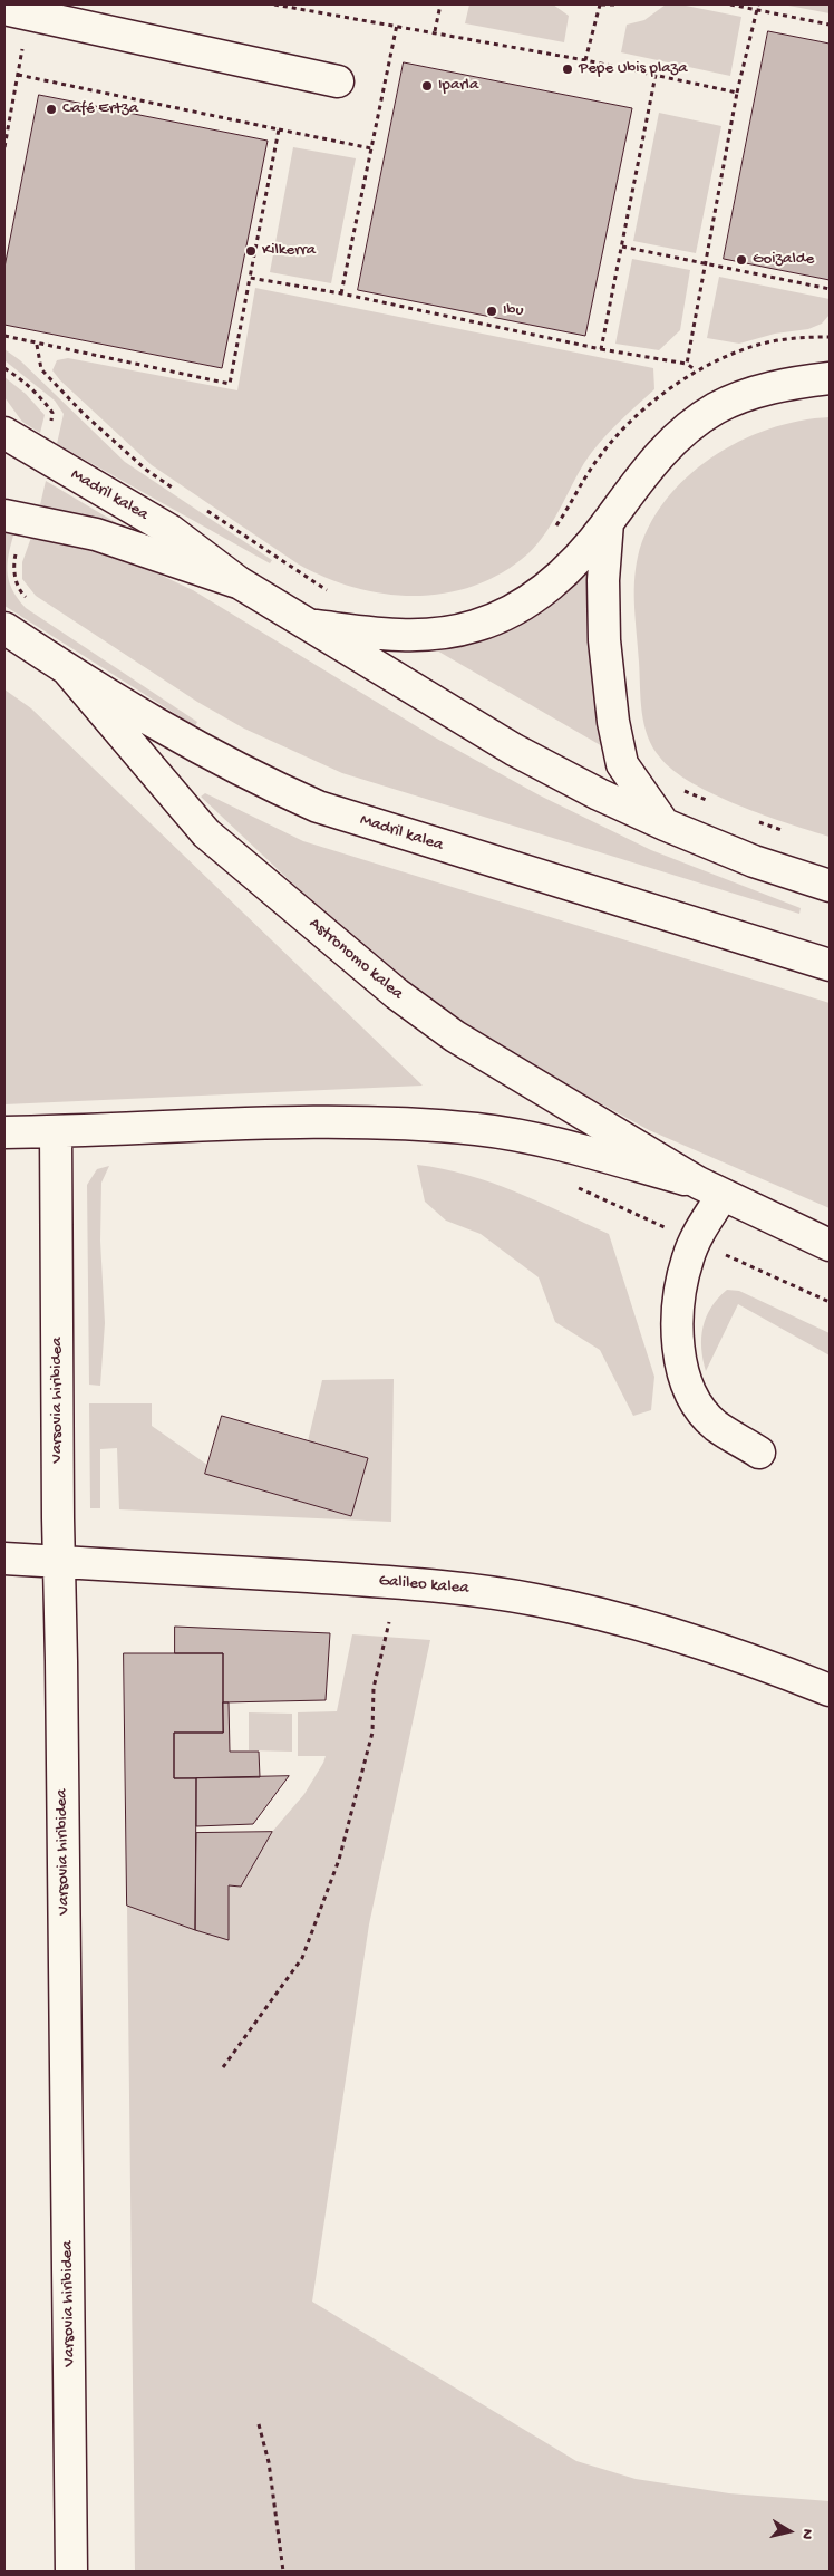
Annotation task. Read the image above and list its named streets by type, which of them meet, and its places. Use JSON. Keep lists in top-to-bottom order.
{
  "streets": {
    "main road": [
      "Madril kalea",
      "Astronomo kalea",
      "Varsovia hiribidea",
      "Galileo kalea"
    ]
  },
  "crossings": [
    ["Madril kalea", "Astronomo kalea"],
    ["Astronomo kalea", "Varsovia hiribidea"],
    ["Varsovia hiribidea", "Galileo kalea"]
  ],
  "places": [
    "Pepe Ubis plaza",
    "Iparla",
    "Café Ertza",
    "Kilkerra",
    "Goizalde",
    "Ibu"
  ],
  "north": "right"
}
